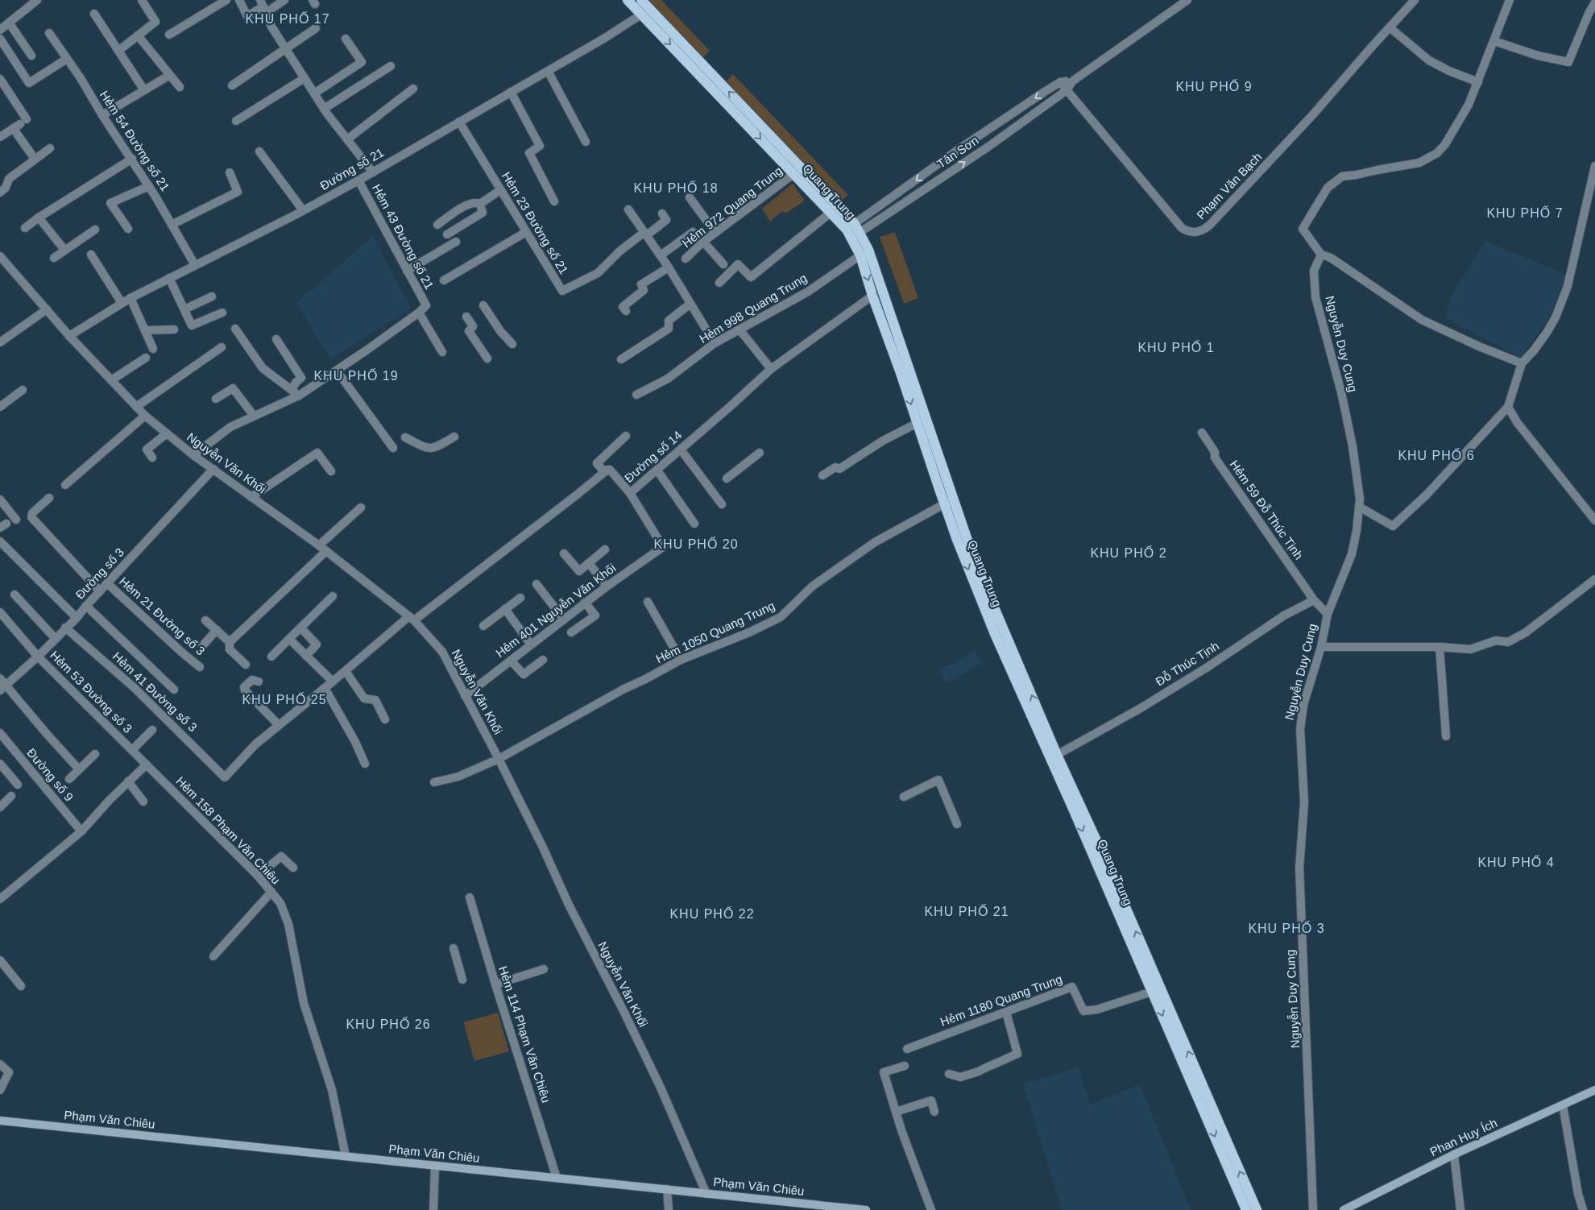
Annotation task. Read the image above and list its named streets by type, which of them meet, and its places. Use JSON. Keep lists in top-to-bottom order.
{
  "streets": {
    "main road": ["Quang Trung", "Phạm Văn Chiêu", "Phan Huy Ích"],
    "street": [
      "Hẻm 54 Đường số 21",
      "Tân Sơn",
      "Đường số 21",
      "Phạm Văn Bạch",
      "Hẻm 972 Quang Trung",
      "Hẻm 23 Đường số 21",
      "Hẻm 43 Đường số 21",
      "Hẻm 998 Quang Trung",
      "Nguyễn Duy Cung",
      "Đường số 14",
      "Nguyễn Văn Khối",
      "Hẻm 59 Đỗ Thúc Tịnh",
      "Đường số 3",
      "Hẻm 401 Nguyễn Văn Khối",
      "Hẻm 21 Đường số 3",
      "Hẻm 1050 Quang Trung",
      "Đỗ Thúc Tịnh",
      "Hẻm 53 Đường số 3",
      "Hẻm 41 Đường số 3",
      "Đường số 9",
      "Hẻm 158 Phạm Văn Chiêu",
      "Hẻm 1180 Quang Trung",
      "Hẻm 114 Phạm Văn Chiêu"
    ]
  },
  "crossings": [
    ["Hẻm 54 Đường số 21", "Đường số 21"],
    ["Tân Sơn", "Phạm Văn Bạch"],
    ["Tân Sơn", "Quang Trung"],
    ["Đường số 21", "Quang Trung"],
    ["Đường số 21", "Hẻm 23 Đường số 21"],
    ["Đường số 21", "Hẻm 43 Đường số 21"],
    ["Đường số 21", "Nguyễn Văn Khối"],
    ["Quang Trung", "Hẻm 972 Quang Trung"],
    ["Quang Trung", "Hẻm 998 Quang Trung"],
    ["Quang Trung", "Đường số 14"],
    ["Quang Trung", "Hẻm 1050 Quang Trung"],
    ["Quang Trung", "Đỗ Thúc Tịnh"],
    ["Quang Trung", "Hẻm 1180 Quang Trung"],
    ["Đường số 14", "Nguyễn Văn Khối"],
    ["Đường số 14", "Hẻm 401 Nguyễn Văn Khối"],
    ["Đường số 14", "Hẻm 41 Đường số 3"],
    ["Nguyễn Văn Khối", "Đường số 3"],
    ["Nguyễn Văn Khối", "Hẻm 401 Nguyễn Văn Khối"],
    ["Nguyễn Văn Khối", "Hẻm 1050 Quang Trung"],
    ["Nguyễn Văn Khối", "Phạm Văn Chiêu"],
    ["Hẻm 59 Đỗ Thúc Tịnh", "Đỗ Thúc Tịnh"],
    ["Đường số 3", "Hẻm 21 Đường số 3"],
    ["Đường số 3", "Hẻm 53 Đường số 3"],
    ["Đường số 3", "Hẻm 41 Đường số 3"],
    ["Hẻm 53 Đường số 3", "Hẻm 158 Phạm Văn Chiêu"],
    ["Hẻm 158 Phạm Văn Chiêu", "Phạm Văn Chiêu"],
    ["Hẻm 114 Phạm Văn Chiêu", "Phạm Văn Chiêu"]
  ],
  "districts": [
    "KHU PHỐ 17",
    "KHU PHỐ 9",
    "KHU PHỐ 18",
    "KHU PHỐ 7",
    "KHU PHỐ 1",
    "KHU PHỐ 19",
    "KHU PHỐ 6",
    "KHU PHỐ 20",
    "KHU PHỐ 2",
    "KHU PHỐ 25",
    "KHU PHỐ 4",
    "KHU PHỐ 21",
    "KHU PHỐ 22",
    "KHU PHỐ 3",
    "KHU PHỐ 26"
  ]
}
